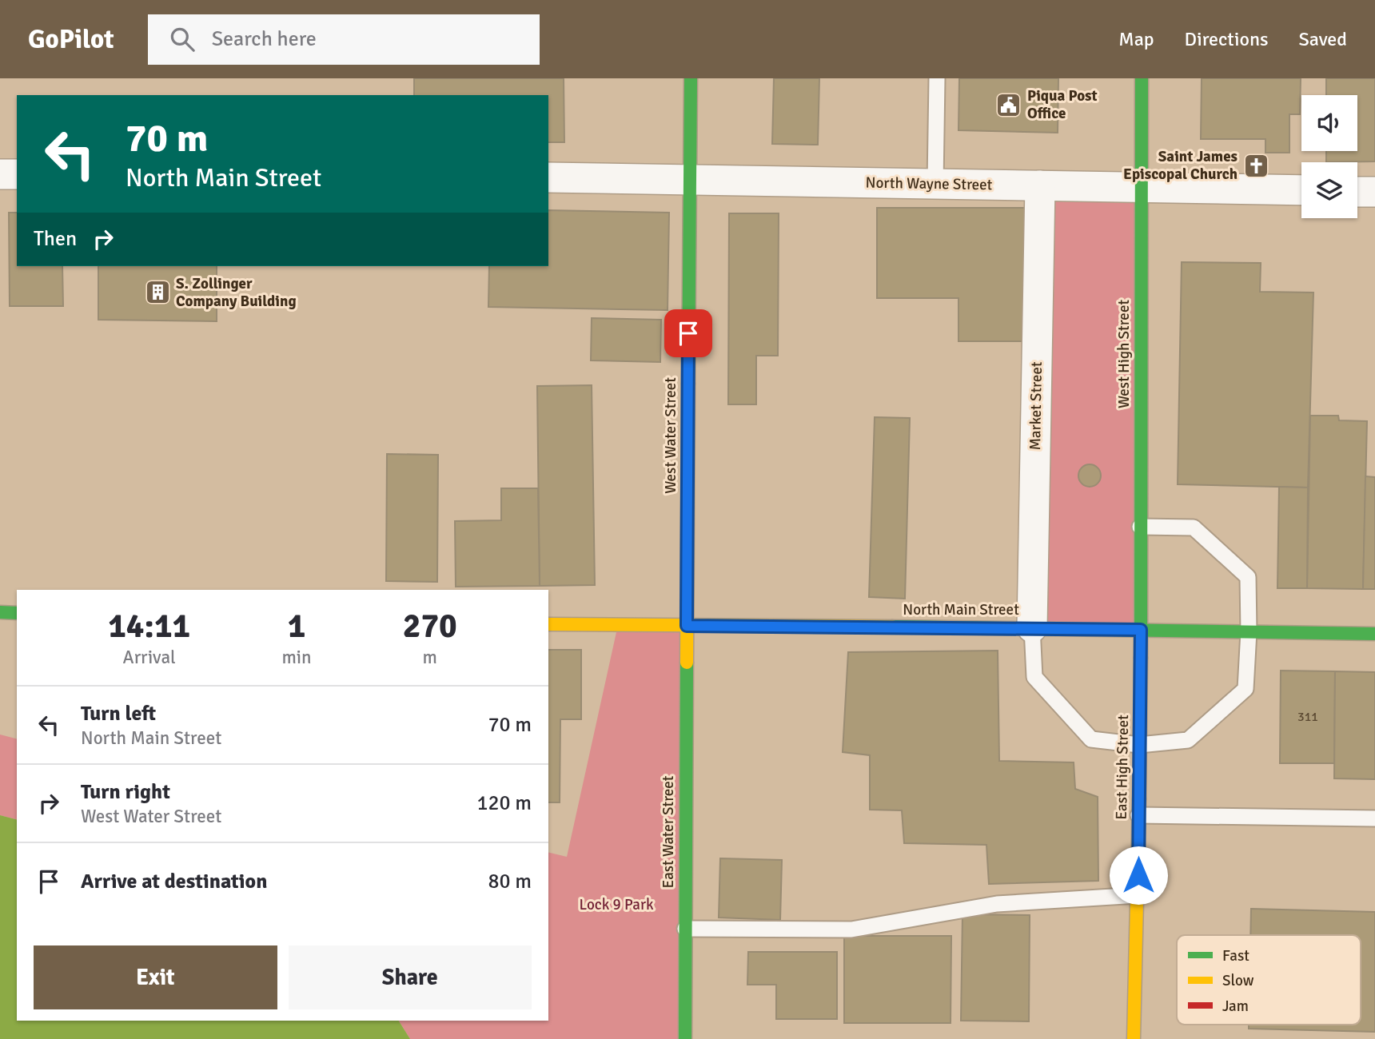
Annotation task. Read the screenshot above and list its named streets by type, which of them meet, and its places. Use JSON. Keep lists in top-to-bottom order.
{
  "streets": {
    "street": [
      "North Wayne Street",
      "West High Street",
      "Market Street",
      "West Water Street",
      "North Main Street",
      "East High Street",
      "East Water Street"
    ]
  },
  "crossings": [
    ["North Wayne Street", "West High Street"],
    ["North Wayne Street", "Market Street"],
    ["North Wayne Street", "West Water Street"],
    ["West High Street", "North Main Street"],
    ["West High Street", "East High Street"],
    ["Market Street", "North Main Street"],
    ["West Water Street", "North Main Street"],
    ["West Water Street", "East Water Street"],
    ["North Main Street", "East High Street"],
    ["North Main Street", "East Water Street"]
  ],
  "parks": ["Lock 9 Park"],
  "places": {
    "public building": ["Piqua Post Office"],
    "church": ["Saint James Episcopal Church"],
    "building": ["S. Zollinger Company Building"]
  },
  "house_numbers": ["311"],
  "legend": ["Fast", "Slow", "Jam"],
  "page": {
    "header": "GoPilot",
    "search": "Search here",
    "nav": ["Map", "Directions", "Saved"],
    "turn": ["70 m", "North Main Street"],
    "then": "Then",
    "eta": [
      "14:11",
      "Arrival",
      "1",
      "min",
      "270",
      "m"
    ],
    "list": [
      {
        "name": "Turn left",
        "note": "North Main Street",
        "value": "70 m"
      },
      {
        "name": "Turn right",
        "note": "West Water Street",
        "value": "120 m"
      },
      {
        "name": "Arrive at destination",
        "value": "80 m"
      }
    ],
    "buttons": ["Exit", "Share"]
  }
}
